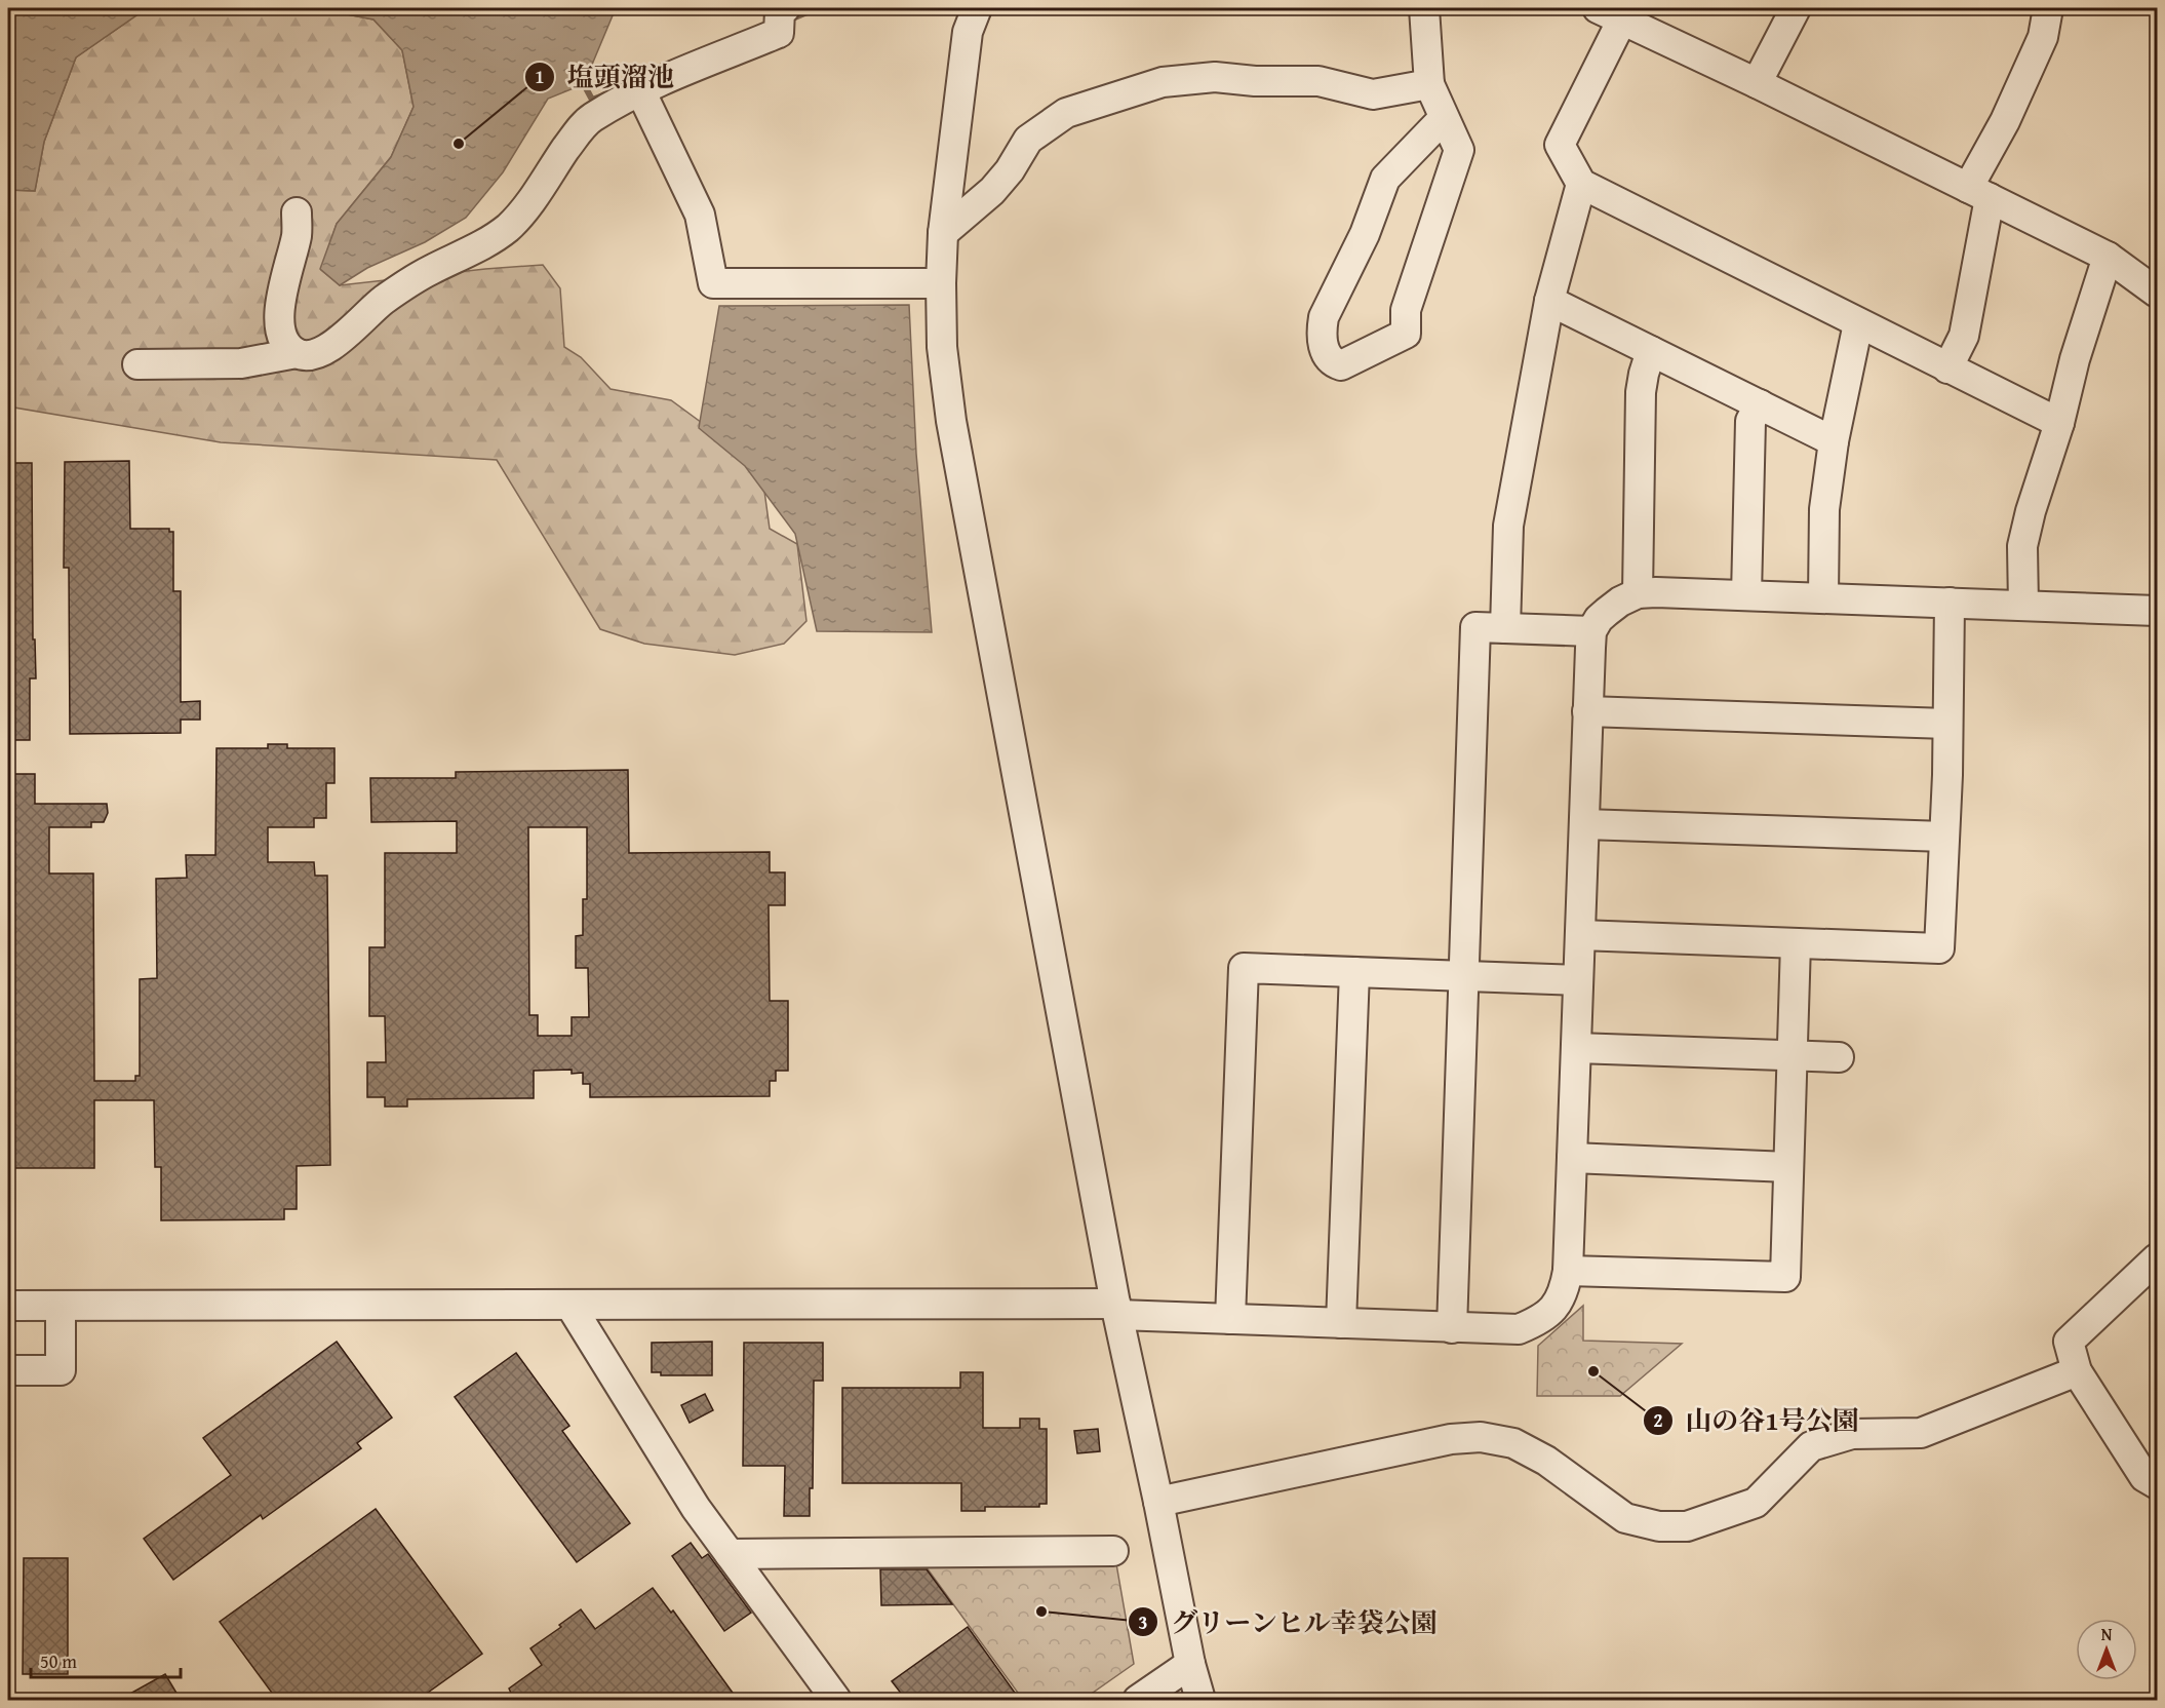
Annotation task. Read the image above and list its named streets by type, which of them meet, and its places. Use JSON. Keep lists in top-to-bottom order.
{
  "places": ["塩頭溜池", "山の谷1号公園", "グリーンヒル幸袋公園"],
  "scale_bar": "50 m",
  "north": "top"
}
